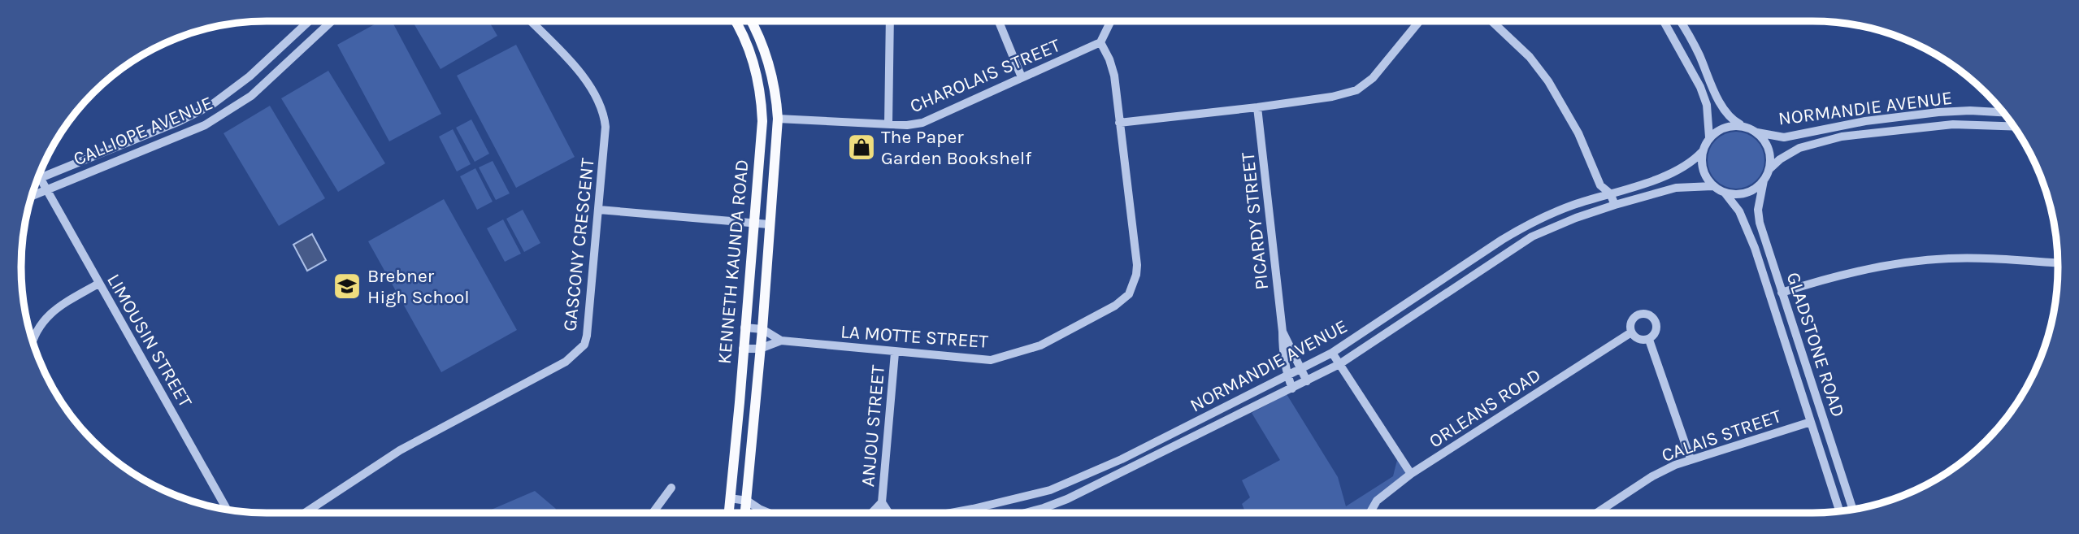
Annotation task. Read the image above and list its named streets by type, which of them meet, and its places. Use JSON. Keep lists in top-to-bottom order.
{
  "streets": {
    "main road": ["KENNETH KAUNDA ROAD"],
    "street": [
      "CHAROLAIS STREET",
      "NORMANDIE AVENUE",
      "CALLIOPE AVENUE",
      "PICARDY STREET",
      "GASCONY CRESCENT",
      "LA MOTTE STREET",
      "LIMOUSIN STREET",
      "GLADSTONE ROAD",
      "ORLEANS ROAD",
      "ANJOU STREET",
      "CALAIS STREET"
    ]
  },
  "crossings": [
    ["CHAROLAIS STREET", "KENNETH KAUNDA ROAD"],
    ["CHAROLAIS STREET", "LA MOTTE STREET"],
    ["NORMANDIE AVENUE", "PICARDY STREET"],
    ["NORMANDIE AVENUE", "GLADSTONE ROAD"],
    ["CALLIOPE AVENUE", "LIMOUSIN STREET"],
    ["KENNETH KAUNDA ROAD", "LA MOTTE STREET"],
    ["LA MOTTE STREET", "ANJOU STREET"],
    ["GLADSTONE ROAD", "CALAIS STREET"]
  ],
  "places": {
    "shop": ["The Paper Garden Bookshelf"],
    "school or university": ["Brebner High School"]
  }
}
